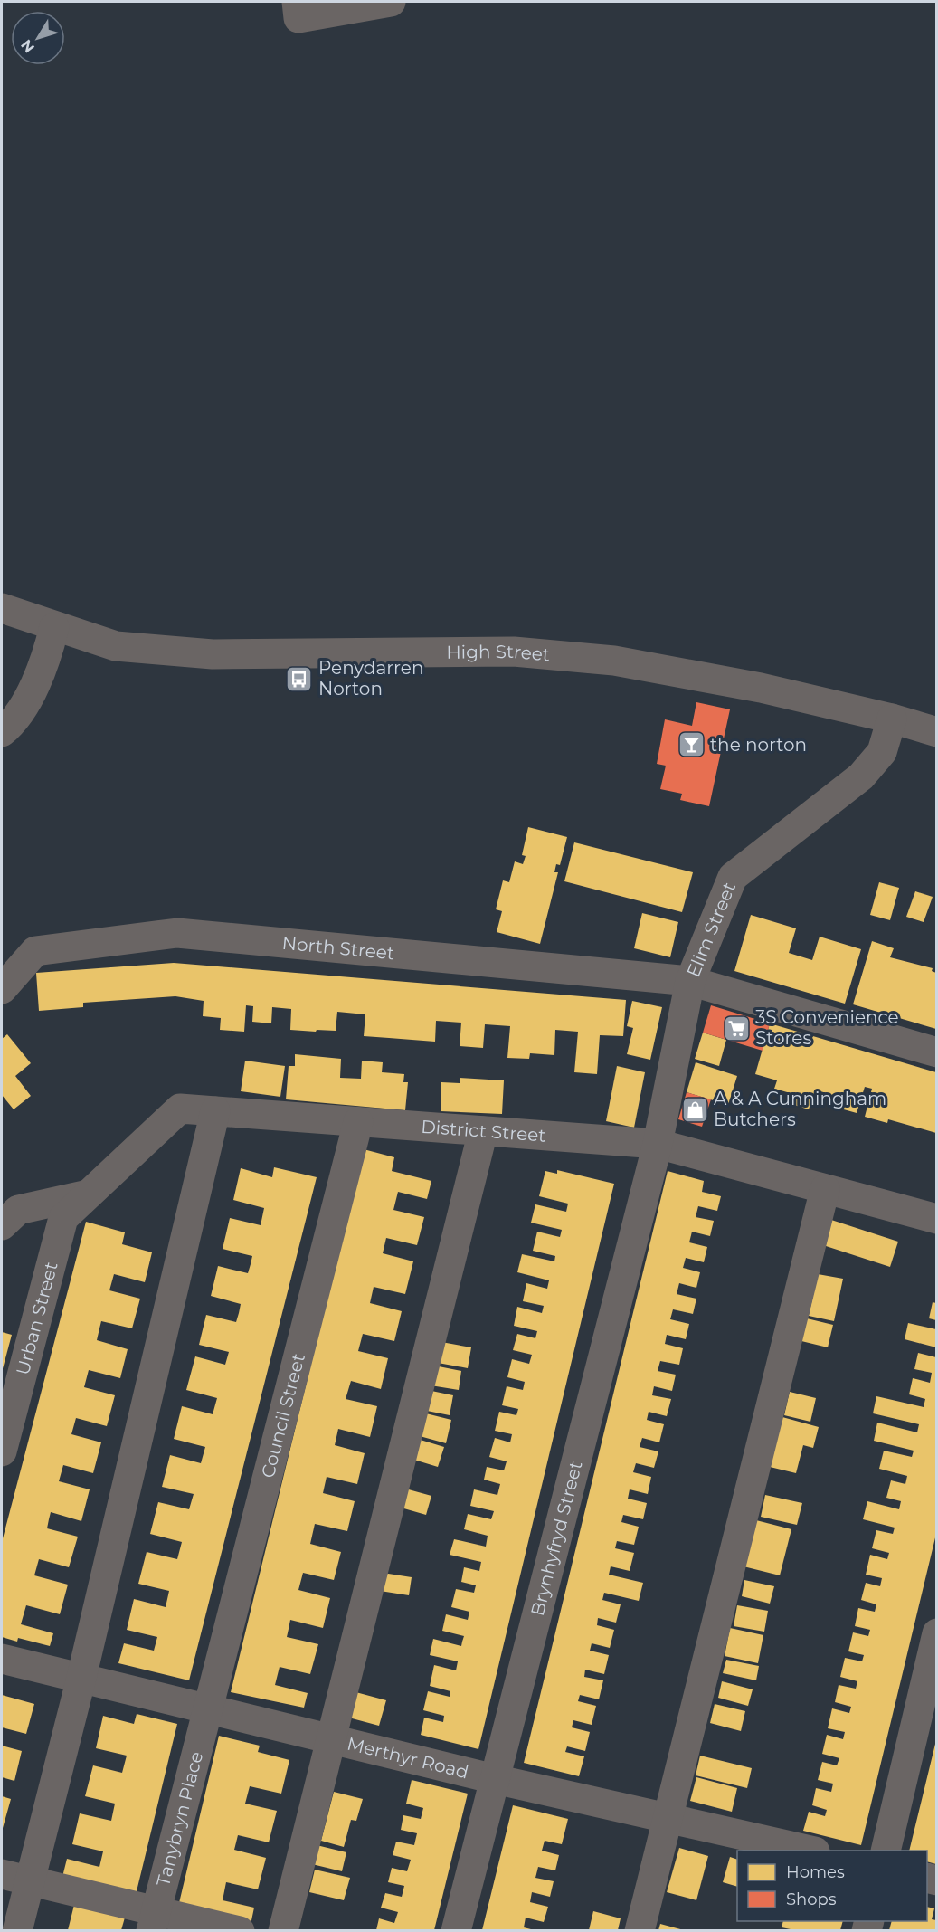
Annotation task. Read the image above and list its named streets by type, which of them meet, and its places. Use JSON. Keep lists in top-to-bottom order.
{
  "streets": {
    "street": [
      "High Street",
      "Elim Street",
      "North Street",
      "District Street",
      "Urban Street",
      "Council Street",
      "Brynhyfryd Street",
      "Merthyr Road",
      "Tanybryn Place"
    ]
  },
  "crossings": [
    ["High Street", "Elim Street"],
    ["Elim Street", "North Street"],
    ["Elim Street", "District Street"],
    ["Elim Street", "Brynhyfryd Street"],
    ["District Street", "Urban Street"],
    ["District Street", "Council Street"],
    ["District Street", "Brynhyfryd Street"],
    ["Council Street", "Merthyr Road"],
    ["Council Street", "Tanybryn Place"],
    ["Brynhyfryd Street", "Merthyr Road"],
    ["Merthyr Road", "Tanybryn Place"]
  ],
  "places": {
    "bus stop": ["Penydarren Norton"],
    "bar": ["the norton"],
    "supermarket": ["3S Convenience Stores"],
    "shop": ["A & A Cunningham Butchers"]
  },
  "legend": ["Homes", "Shops"],
  "north": "bottom left"
}
